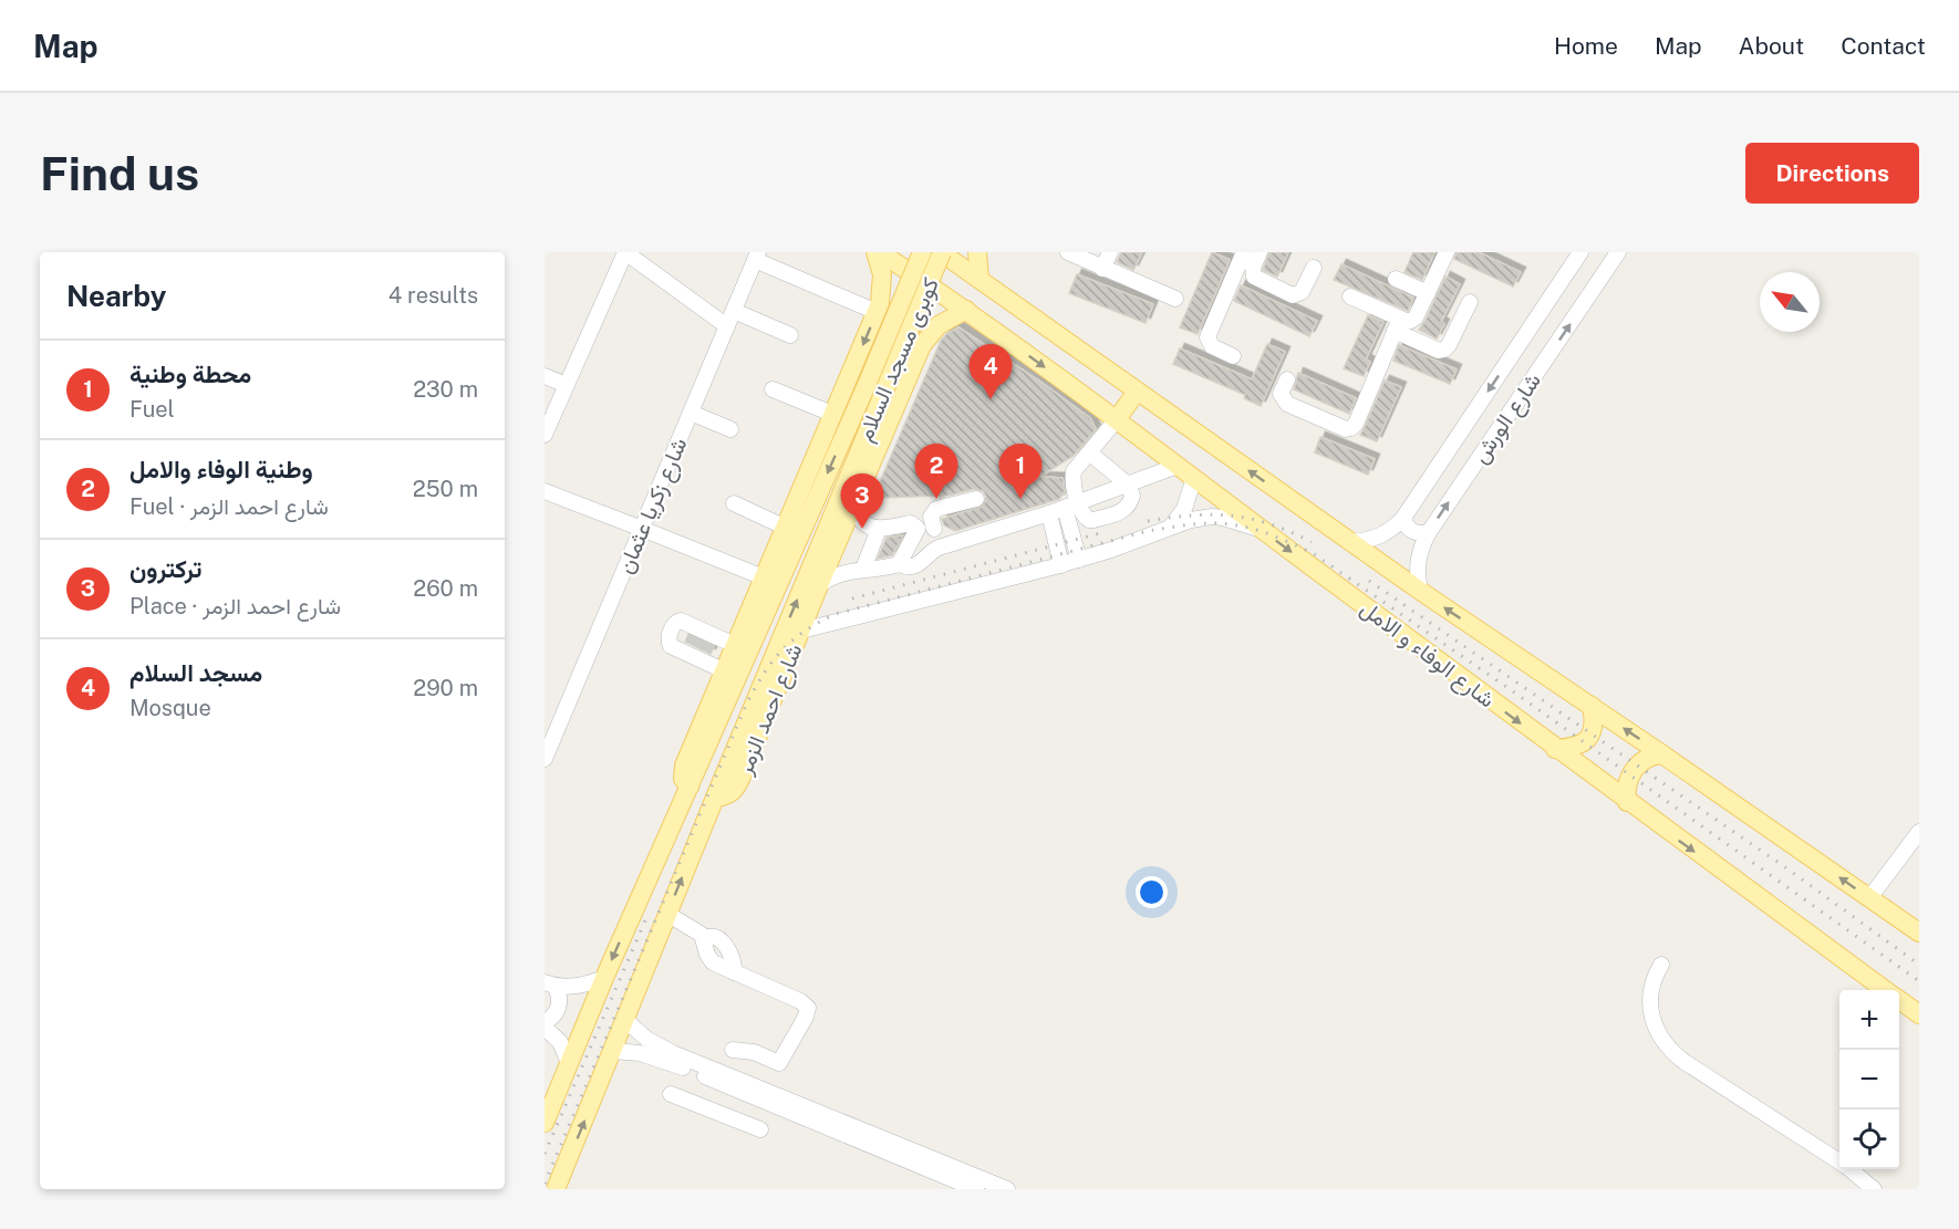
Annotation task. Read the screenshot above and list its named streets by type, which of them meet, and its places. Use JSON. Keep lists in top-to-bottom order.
{
  "streets": {
    "main road": ["كوبرى مسجد السلام", "شارع الوفاء و الامل", "شارع احمد الزمر"],
    "street": ["شارع الورش", "شارع زكريا عثمان"]
  },
  "crossings": [
    ["كوبرى مسجد السلام", "شارع الوفاء و الامل"],
    ["كوبرى مسجد السلام", "شارع احمد الزمر"],
    ["شارع الورش", "شارع الوفاء و الامل"],
    ["شارع الوفاء و الامل", "شارع احمد الزمر"]
  ],
  "north": "top left",
  "page": {
    "header": "Map",
    "nav": [
      "Home",
      "Map",
      "About",
      "Contact"
    ],
    "buttons": "Directions",
    "title": "Find us",
    "heading": ["Nearby", "4 results"],
    "list": [
      {
        "mark": "1",
        "name": "محطة وطنية",
        "note": "Fuel",
        "value": "230 m"
      },
      {
        "mark": "2",
        "name": "وطنية الوفاء والامل",
        "note": "Fuel · شارع احمد الزمر",
        "value": "250 m"
      },
      {
        "mark": "3",
        "name": "تركترون",
        "note": "Place · شارع احمد الزمر",
        "value": "260 m"
      },
      {
        "mark": "4",
        "name": "مسجد السلام",
        "note": "Mosque",
        "value": "290 m"
      }
    ],
    "pins": [
      "4",
      "1",
      "2",
      "3"
    ],
    "map_buttons": ["+", "−"]
  }
}
